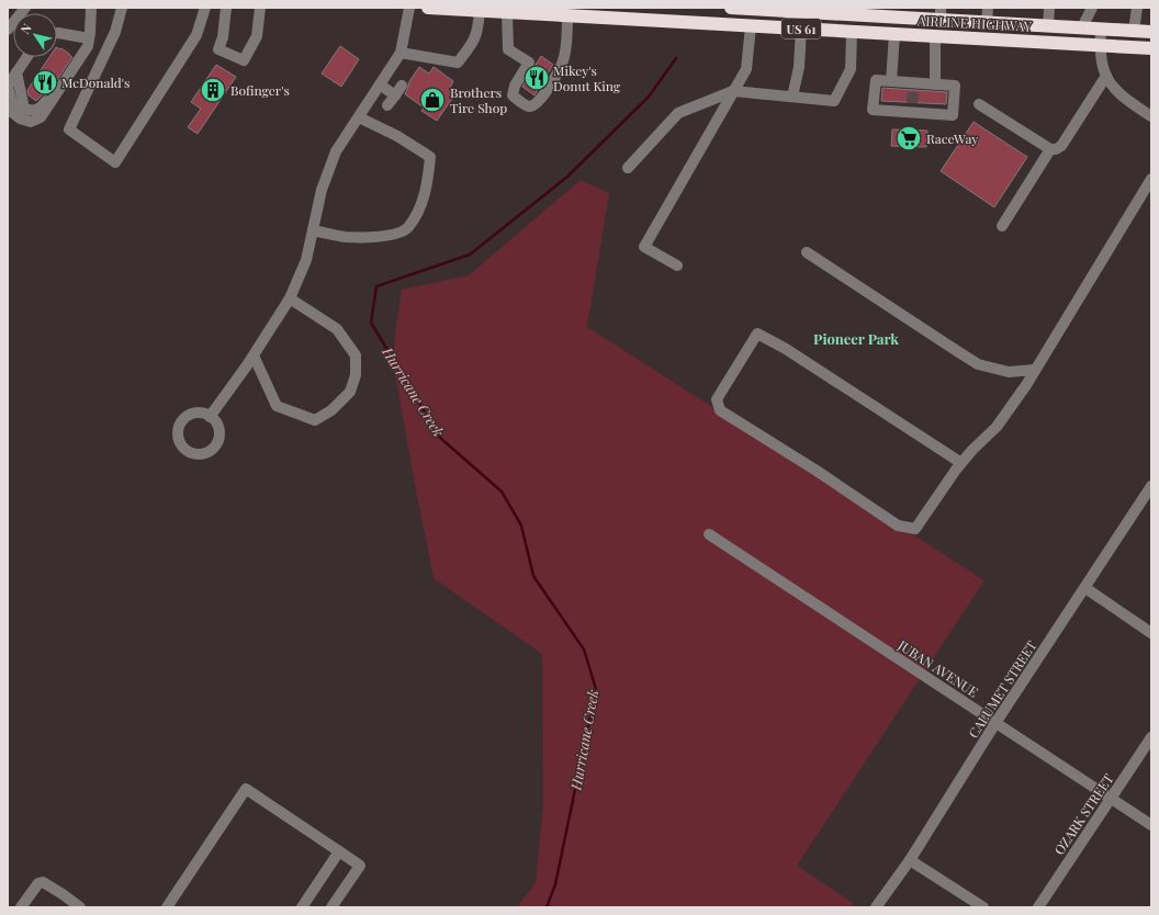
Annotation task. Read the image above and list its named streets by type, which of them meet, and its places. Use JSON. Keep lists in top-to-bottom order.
{
  "streets": {
    "highway": ["AIRLINE HIGHWAY", "US 61"],
    "street": ["JUBAN AVENUE", "CALUMET STREET", "OZARK STREET"]
  },
  "crossings": [
    ["JUBAN AVENUE", "CALUMET STREET"],
    ["JUBAN AVENUE", "OZARK STREET"]
  ],
  "districts": ["Pioneer Park"],
  "water": ["Hurricane Creek"],
  "places": {
    "restaurant": ["Mikey's Donut King", "McDonald's"],
    "building": ["Bofinger's"],
    "shop": ["Brothers Tire Shop"],
    "supermarket": ["RaceWay"]
  },
  "north": "top left"
}
